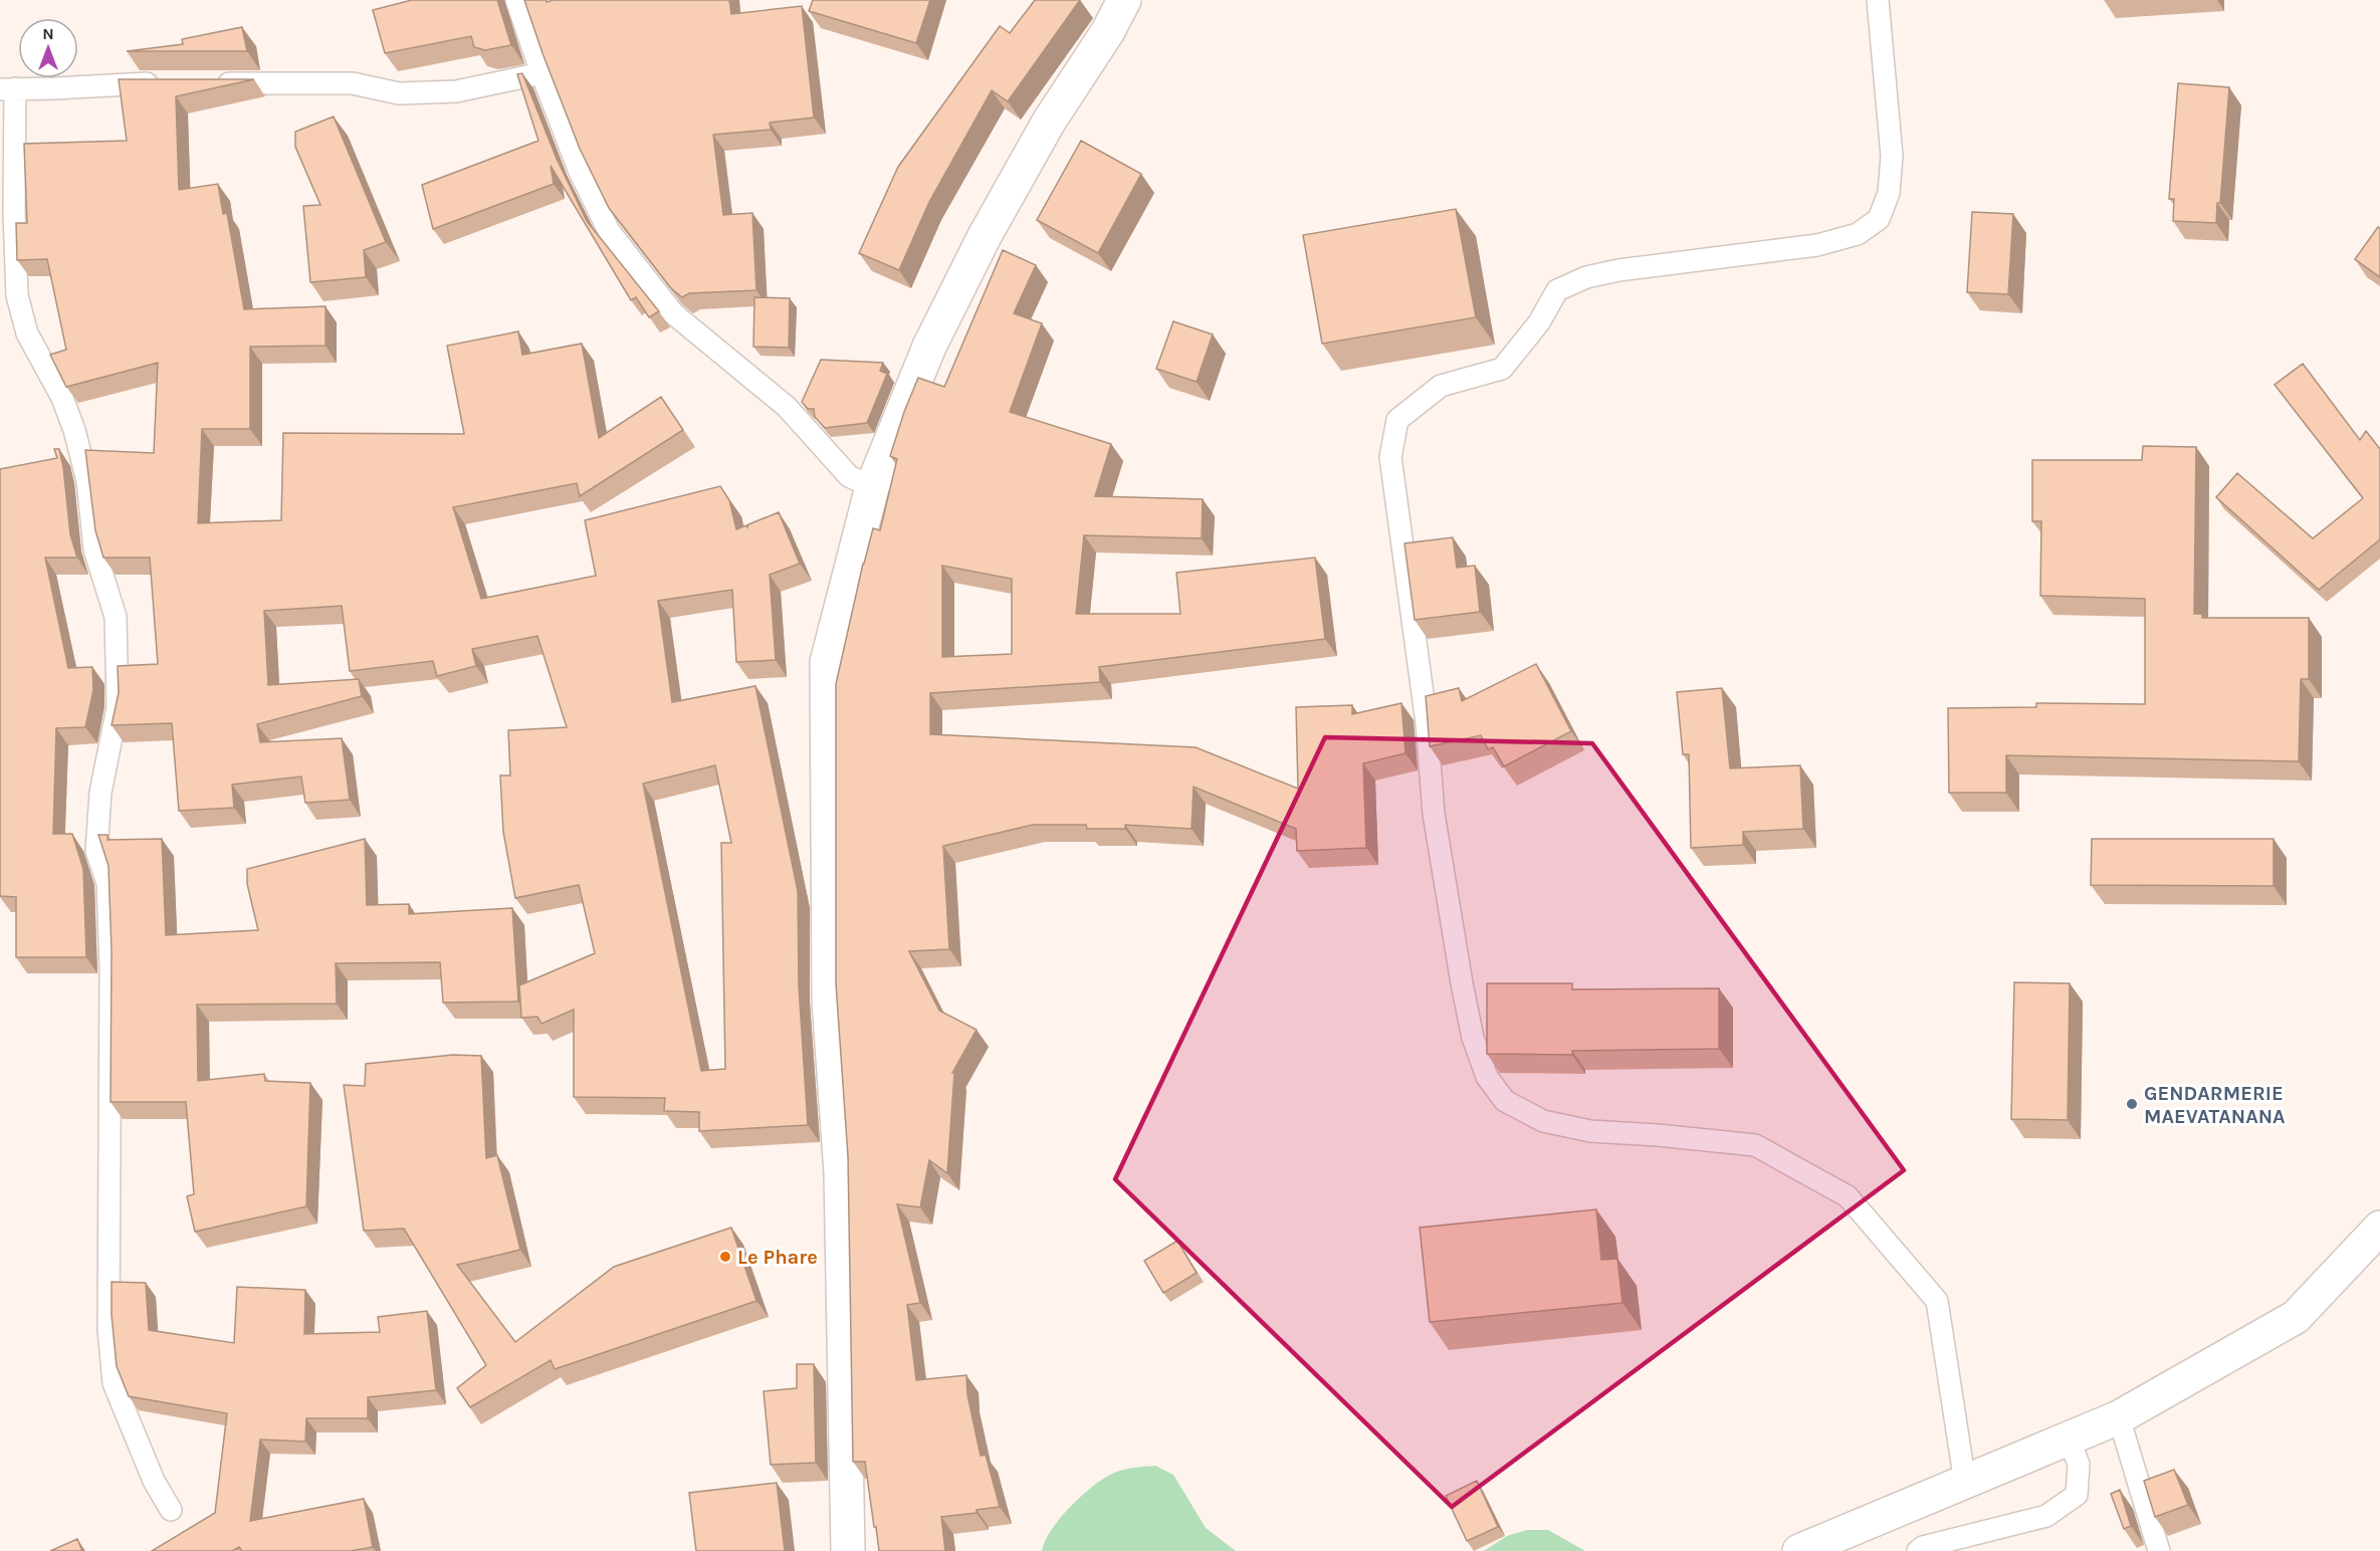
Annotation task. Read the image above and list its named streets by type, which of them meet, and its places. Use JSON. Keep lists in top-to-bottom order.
{
  "places": ["GENDARMERIE MAEVATANANA", "Le Phare"],
  "north": "top"
}
